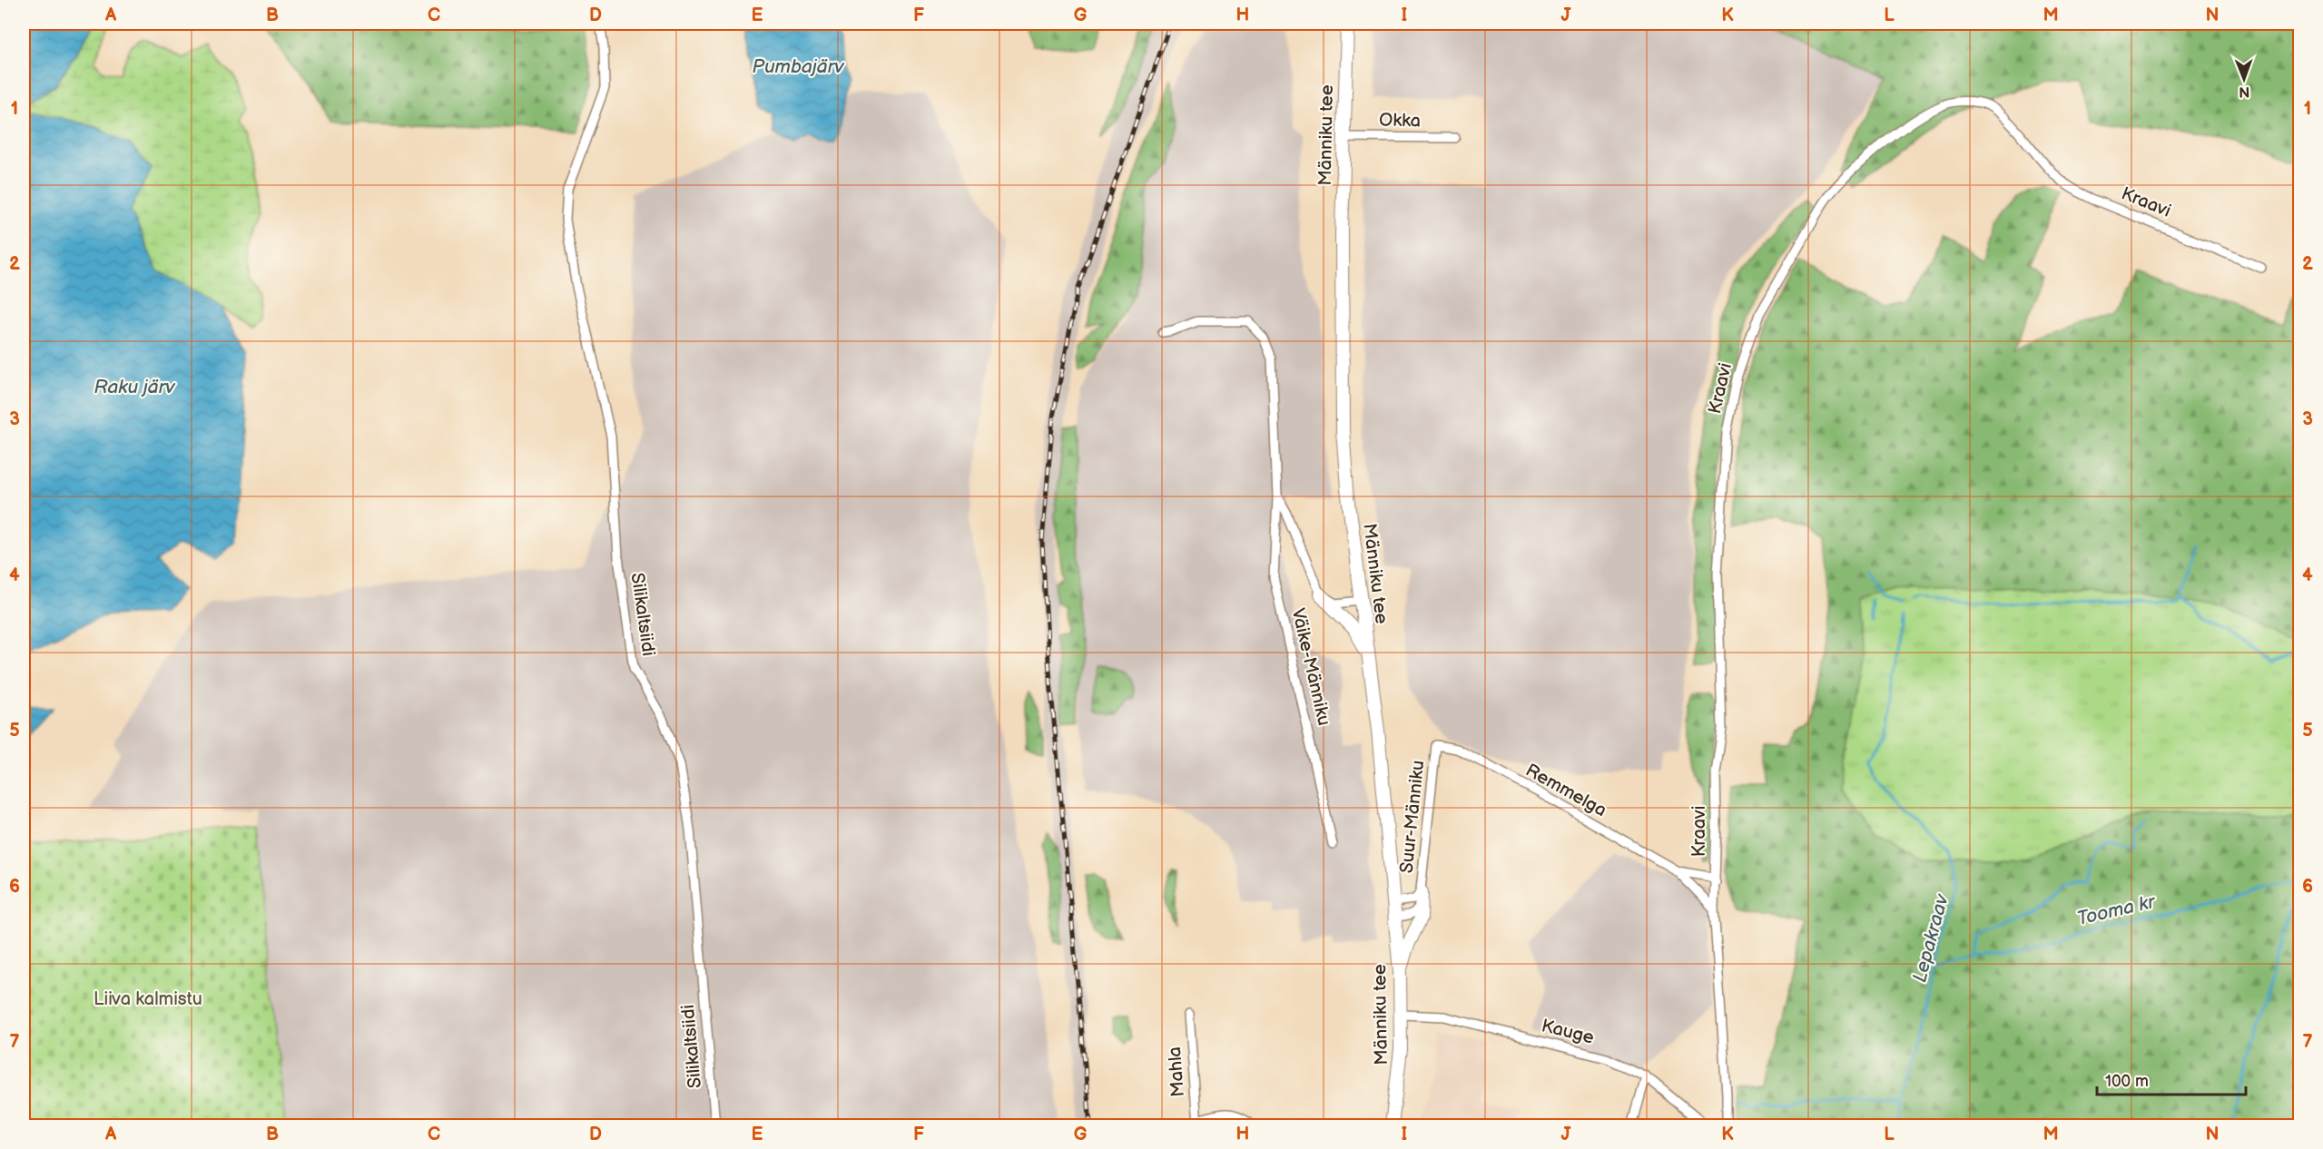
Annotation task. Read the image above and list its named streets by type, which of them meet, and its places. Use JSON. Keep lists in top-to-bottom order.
{
  "streets": {
    "street": [
      "Okka",
      "Männiku tee",
      "Kraavi",
      "Silikaltsiidi",
      "Väike-Männiku",
      "Remmelga",
      "Suur-Männiku",
      "Kauge",
      "Mahla"
    ]
  },
  "crossings": [
    ["Okka", "Männiku tee"],
    ["Männiku tee", "Väike-Männiku"],
    ["Männiku tee", "Suur-Männiku"],
    ["Männiku tee", "Kauge"],
    ["Kraavi", "Remmelga"],
    ["Remmelga", "Suur-Männiku"]
  ],
  "water": [
    "Pumbajärv",
    "Raku järv",
    "Tooma kr",
    "Lepakraav"
  ],
  "parks": ["Liiva kalmistu"],
  "scale_bar": "100 m",
  "north": "bottom",
  "grid": {
    "columns": [
      "A",
      "B",
      "C",
      "D",
      "E",
      "F",
      "G",
      "H",
      "I",
      "J",
      "K",
      "L",
      "M",
      "N"
    ],
    "rows": [
      "1",
      "2",
      "3",
      "4",
      "5",
      "6",
      "7"
    ]
  }
}
